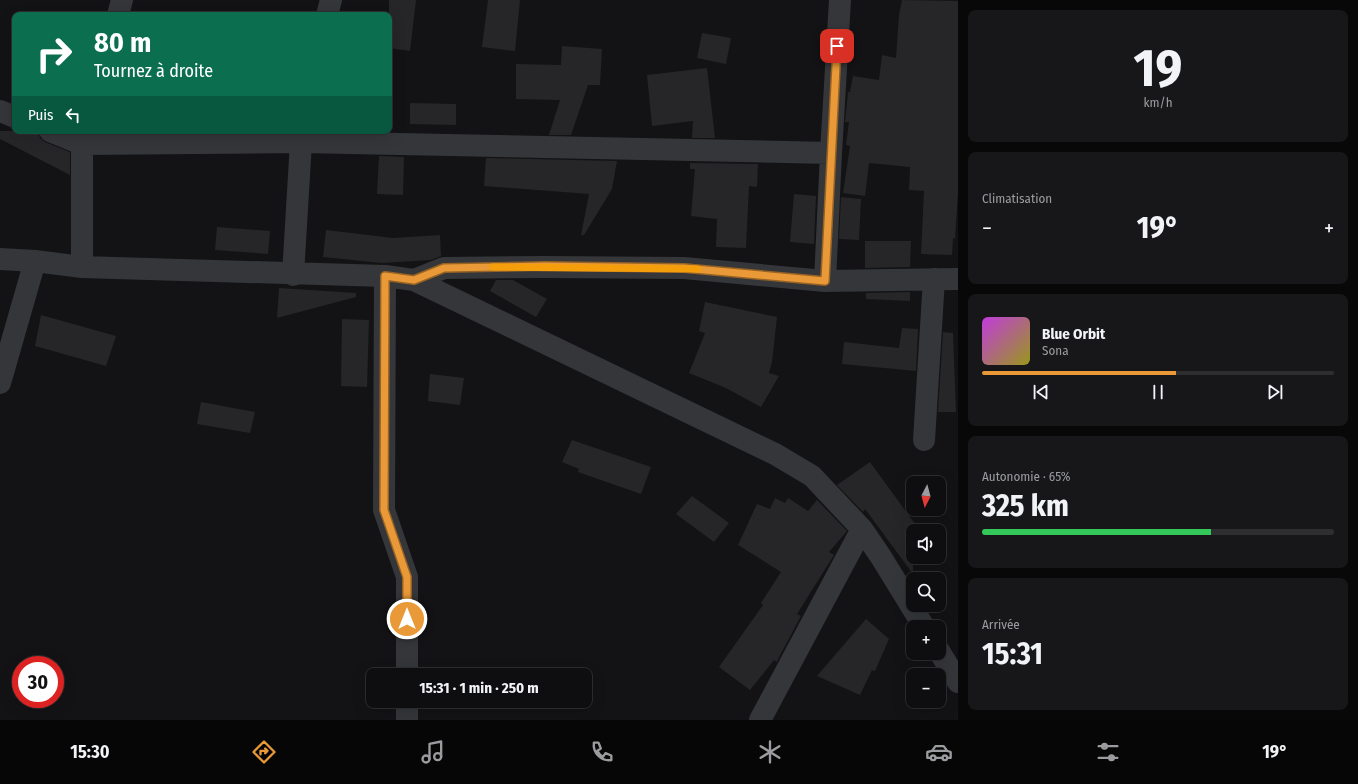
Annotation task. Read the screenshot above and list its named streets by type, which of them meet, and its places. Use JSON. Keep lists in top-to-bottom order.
{
  "north": "bottom",
  "page": {
    "tile": [
      ["19", "km/h"],
      "Climatisation",
      ["Autonomie · 65%", "325 km"],
      ["Arrivée", "15:31"]
    ],
    "turn": ["80 m", "Tournez à droite"],
    "then": "Puis",
    "heat": ["−", "19°", "+"],
    "song": ["Blue Orbit", "Sona"],
    "map_buttons": ["+", "−"],
    "limit": "30",
    "trip": "15:31 · 1 min · 250 m",
    "tabs": ["15:30", "19°"]
  }
}
